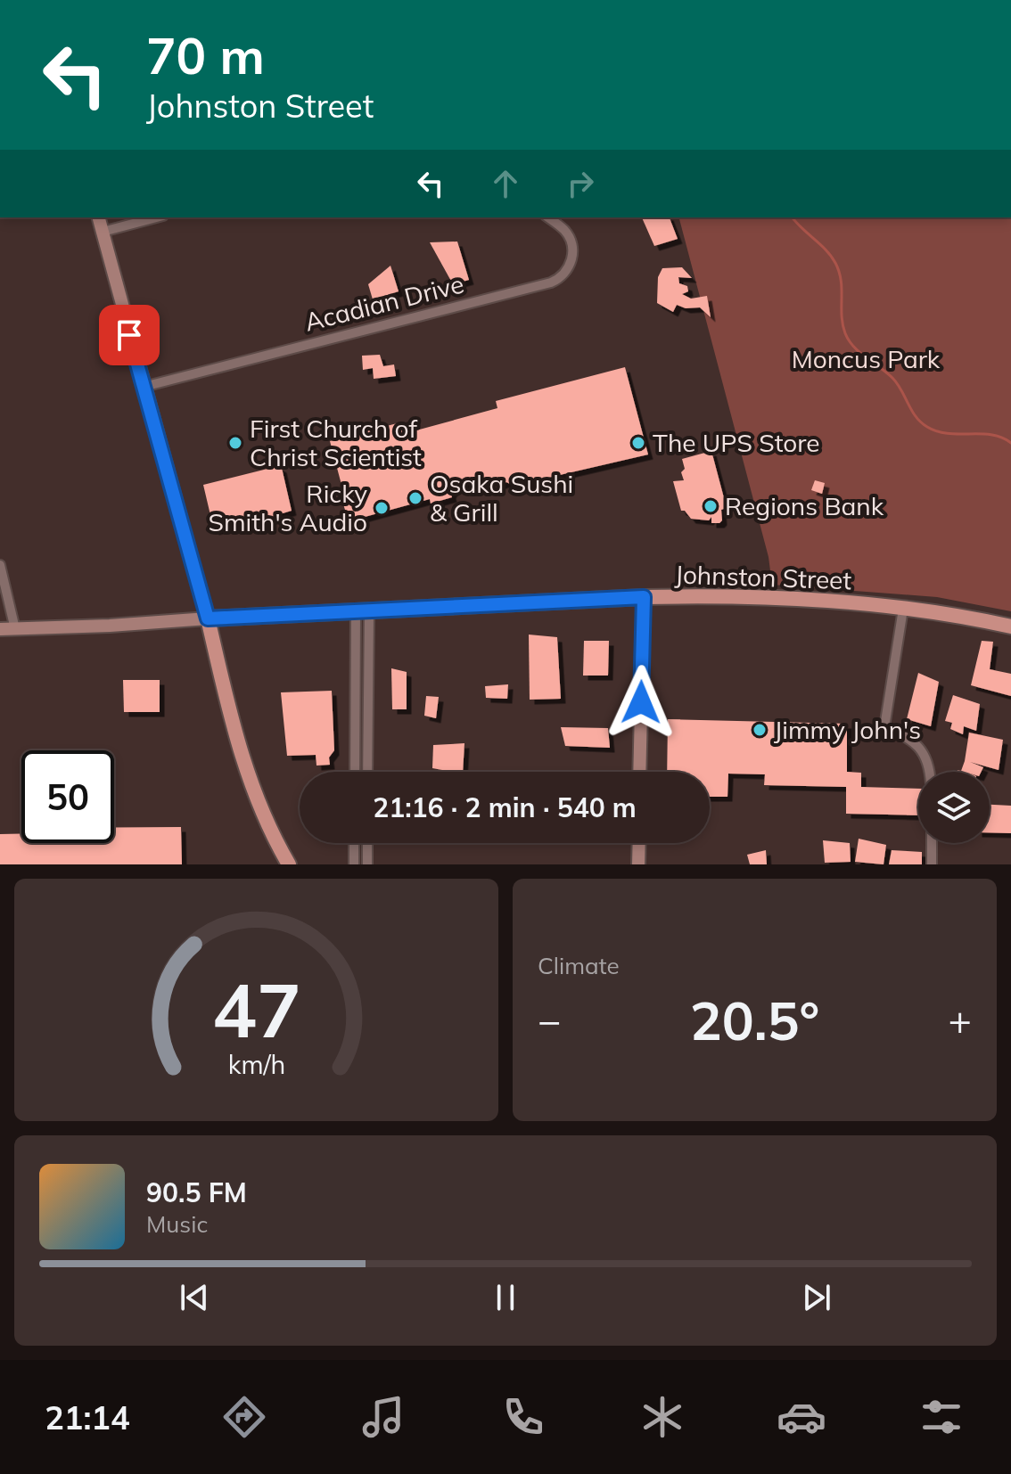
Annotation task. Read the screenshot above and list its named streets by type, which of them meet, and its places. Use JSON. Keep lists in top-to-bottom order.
{
  "streets": {
    "main road": ["Johnston Street"],
    "street": ["Acadian Drive"]
  },
  "parks": ["Moncus Park"],
  "places": [
    "First Church of Christ Scientist",
    "The UPS Store",
    "Osaka Sushi & Grill",
    "Regions Bank",
    "Ricky Smith's Audio",
    "Jimmy John's"
  ],
  "page": {
    "turn": ["70 m", "Johnston Street"],
    "limit": "50",
    "trip": "21:16 · 2 min · 540 m",
    "tile": "Climate",
    "heat": ["−", "20.5°", "+"],
    "song": ["90.5 FM", "Music"],
    "tabs": "21:14",
    "gauge": ["47", "km/h"]
  }
}
